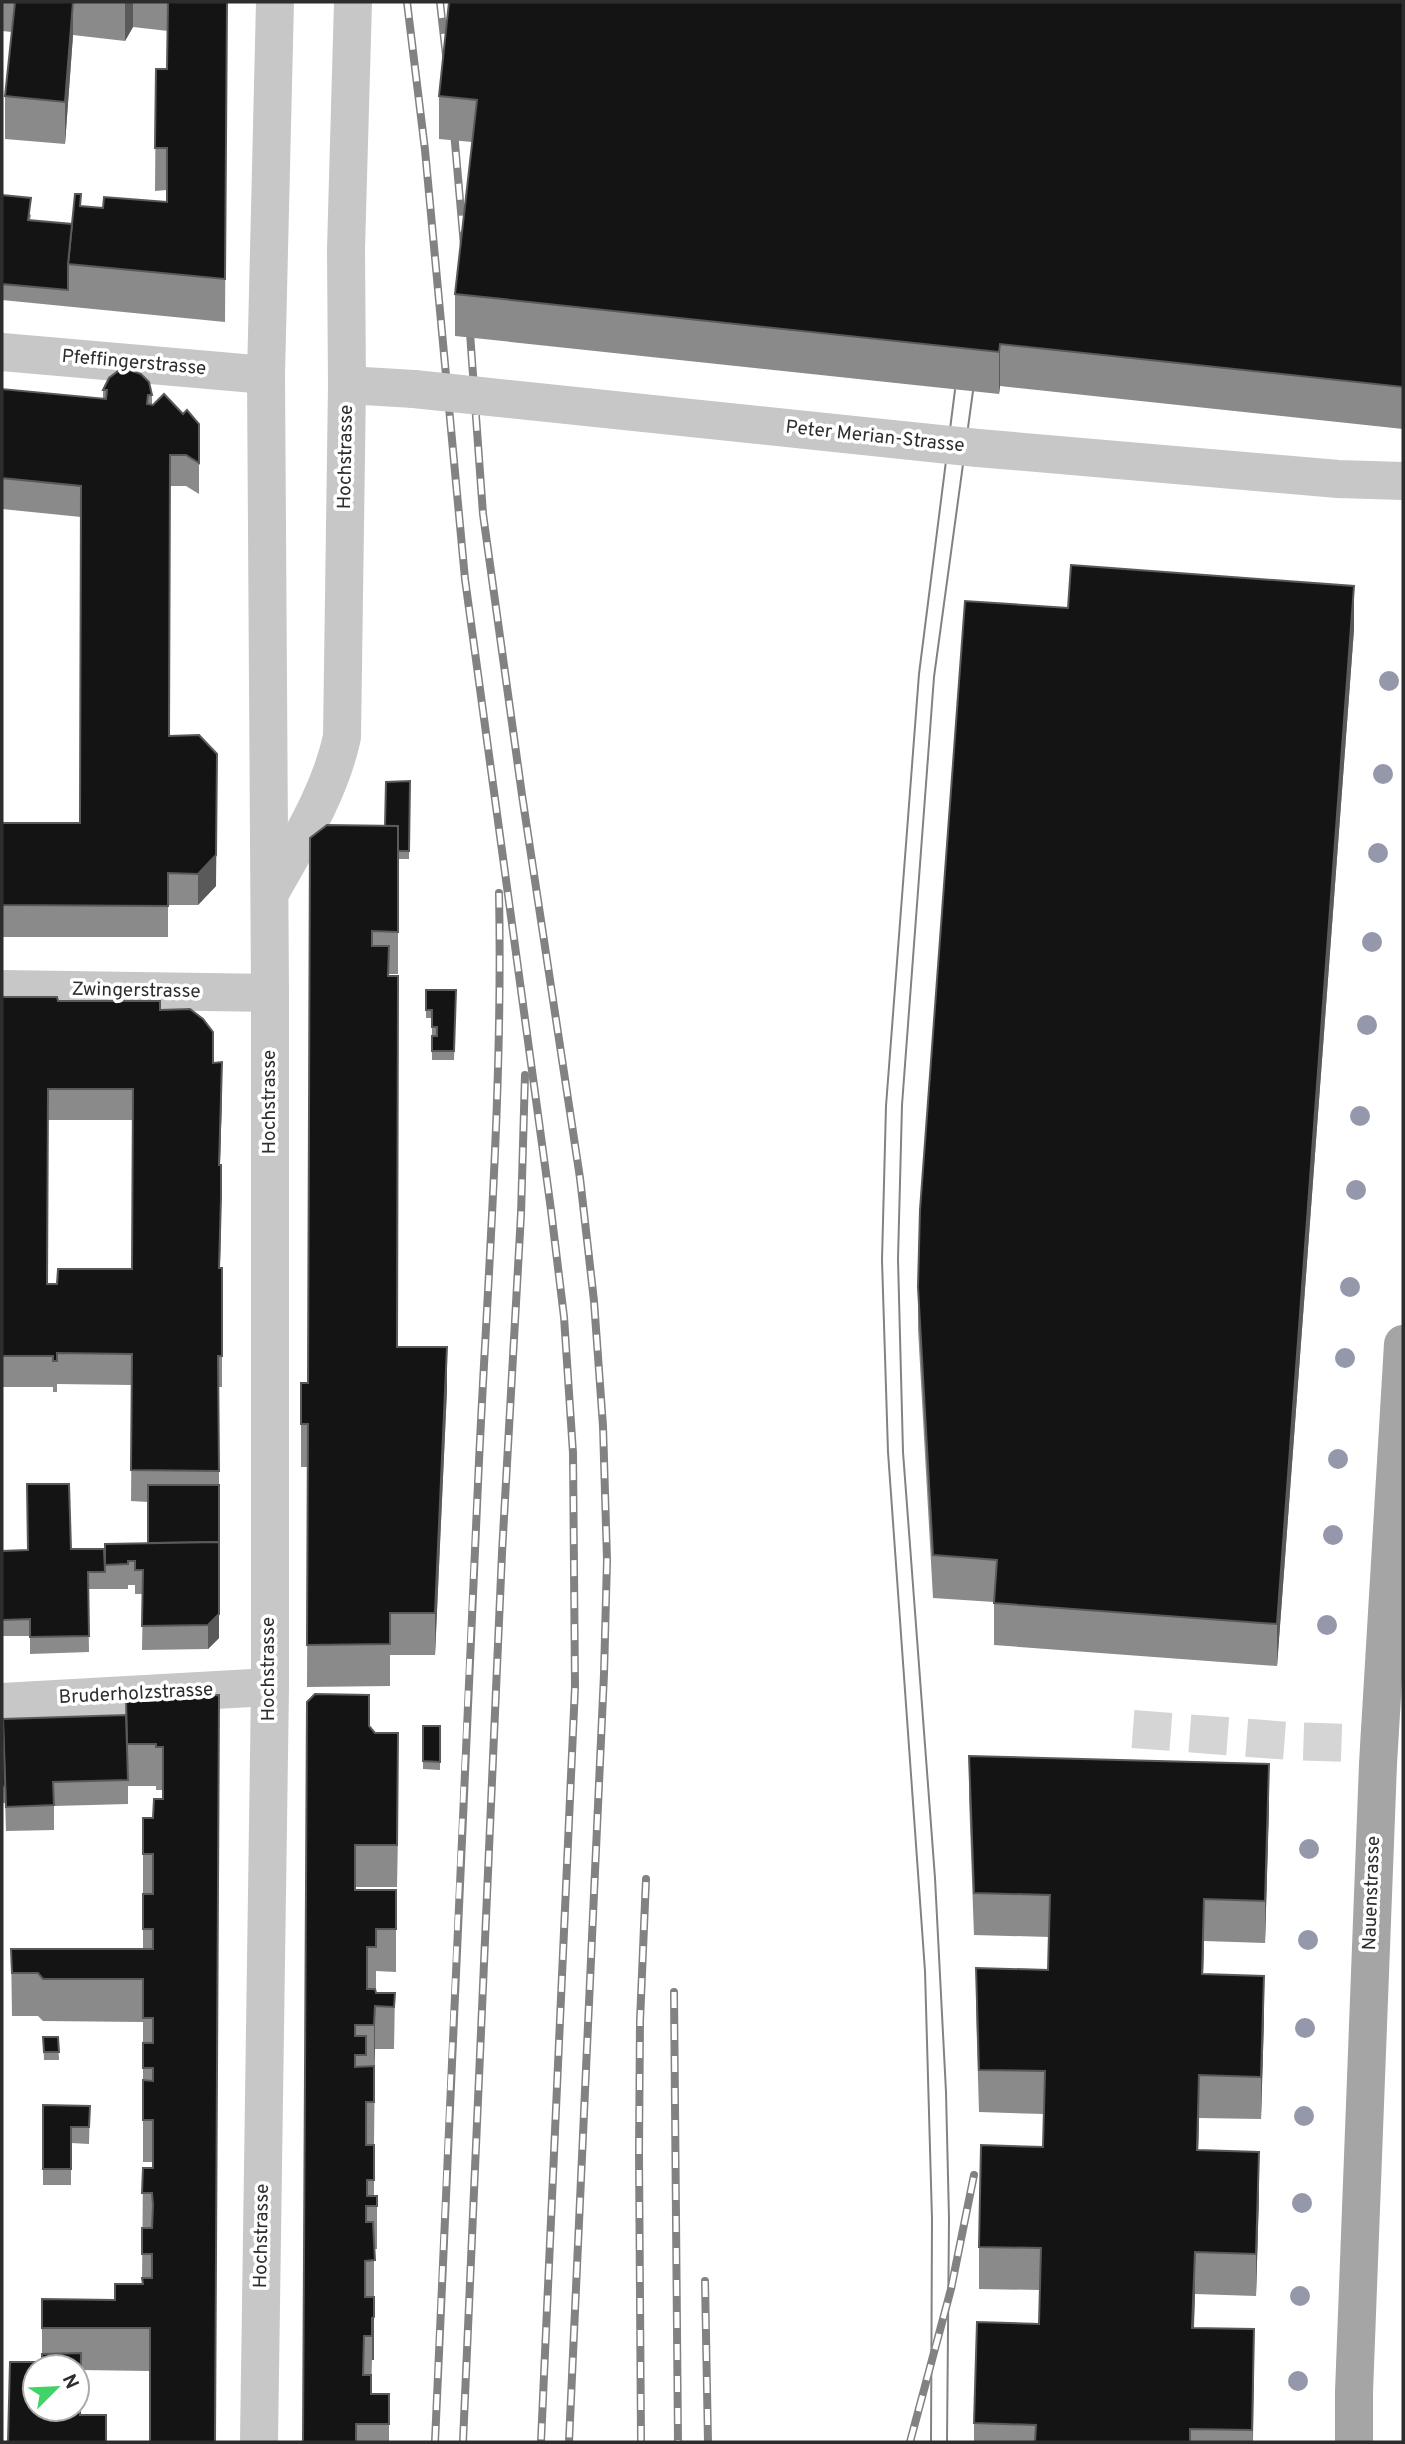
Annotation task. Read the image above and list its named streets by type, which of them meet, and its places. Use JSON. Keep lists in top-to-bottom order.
{
  "streets": {
    "main road": ["Nauenstrasse"],
    "street": [
      "Pfeffingerstrasse",
      "Peter Merian-Strasse",
      "Hochstrasse",
      "Zwingerstrasse",
      "Bruderholzstrasse"
    ]
  },
  "crossings": [
    ["Pfeffingerstrasse", "Hochstrasse"],
    ["Peter Merian-Strasse", "Hochstrasse"],
    ["Hochstrasse", "Zwingerstrasse"],
    ["Hochstrasse", "Bruderholzstrasse"]
  ],
  "north": "top right"
}
